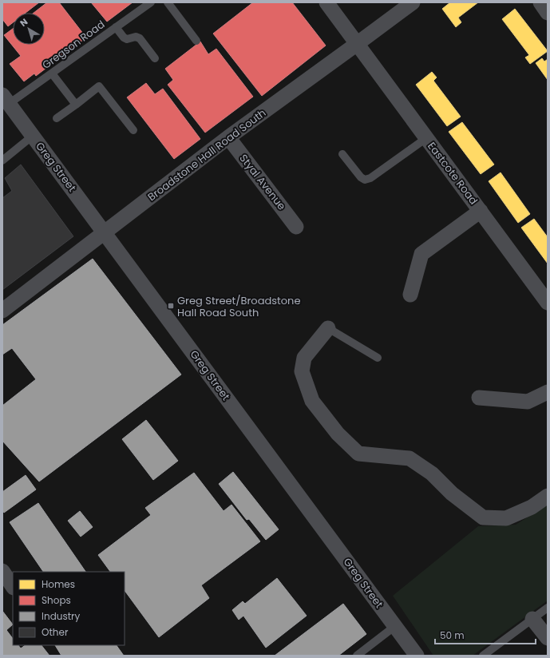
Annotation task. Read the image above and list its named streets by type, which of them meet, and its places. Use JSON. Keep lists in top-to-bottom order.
{
  "streets": {
    "street": [
      "Broadstone Hall Road South",
      "Greg Street",
      "Eastcote Road",
      "Styal Avenue"
    ],
    "lane": ["Gregson Road"]
  },
  "crossings": [
    ["Gregson Road", "Greg Street"],
    ["Broadstone Hall Road South", "Greg Street"],
    ["Broadstone Hall Road South", "Eastcote Road"],
    ["Broadstone Hall Road South", "Styal Avenue"]
  ],
  "places": {
    "transit": ["Greg Street/Broadstone Hall Road South"]
  },
  "legend": [
    "Homes",
    "Shops",
    "Industry",
    "Other"
  ],
  "scale_bar": "50 m",
  "north": "top left"
}
